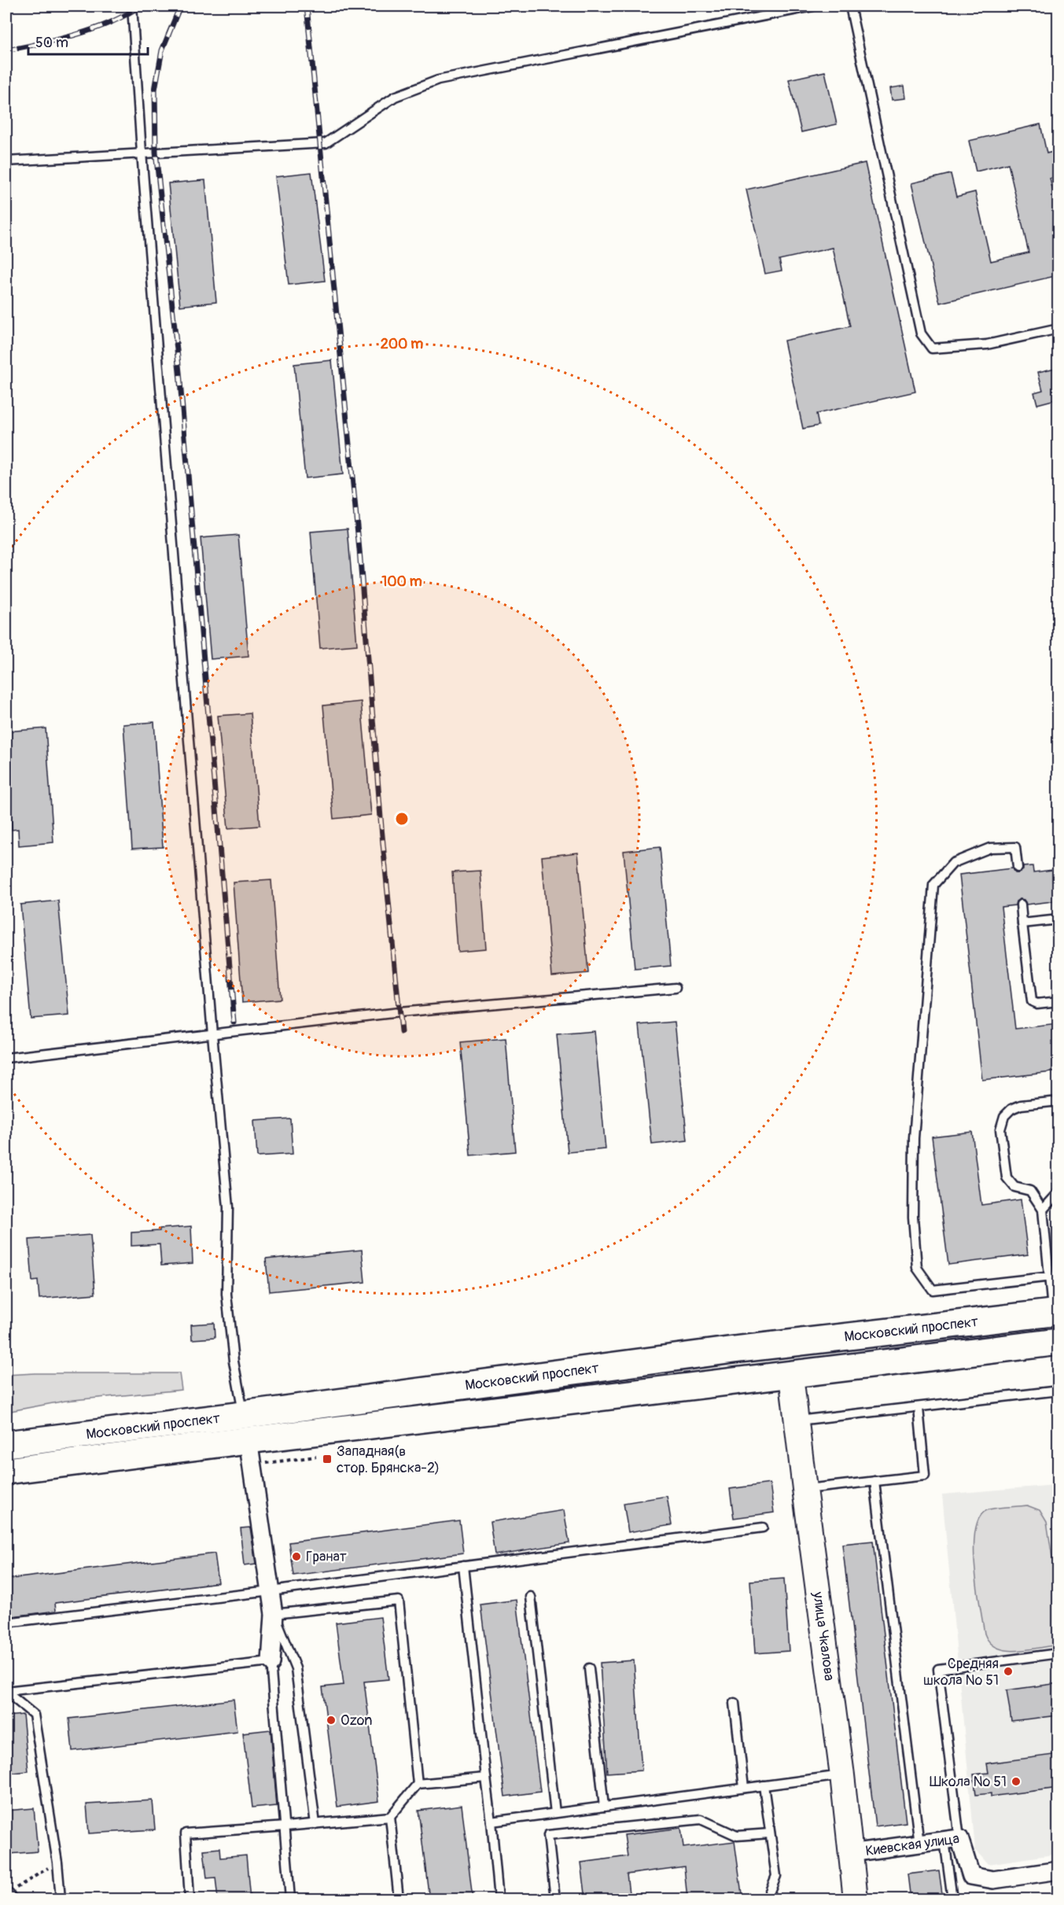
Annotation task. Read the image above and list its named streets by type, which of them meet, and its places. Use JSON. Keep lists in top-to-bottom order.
{
  "streets": {
    "main road": ["Московский проспект"],
    "street": ["улица Чкалова", "Киевская улица"]
  },
  "crossings": [
    ["Московский проспект", "улица Чкалова"],
    ["улица Чкалова", "Киевская улица"]
  ],
  "places": {
    "transit": ["Западная(в стор. Брянска-2)"],
    "other": [
      "Гранат",
      "Средняя школа № 51",
      "Ozon",
      "Школа № 51"
    ]
  },
  "scale_bar": "50 m",
  "rings": ["200 m", "100 m"]
}
